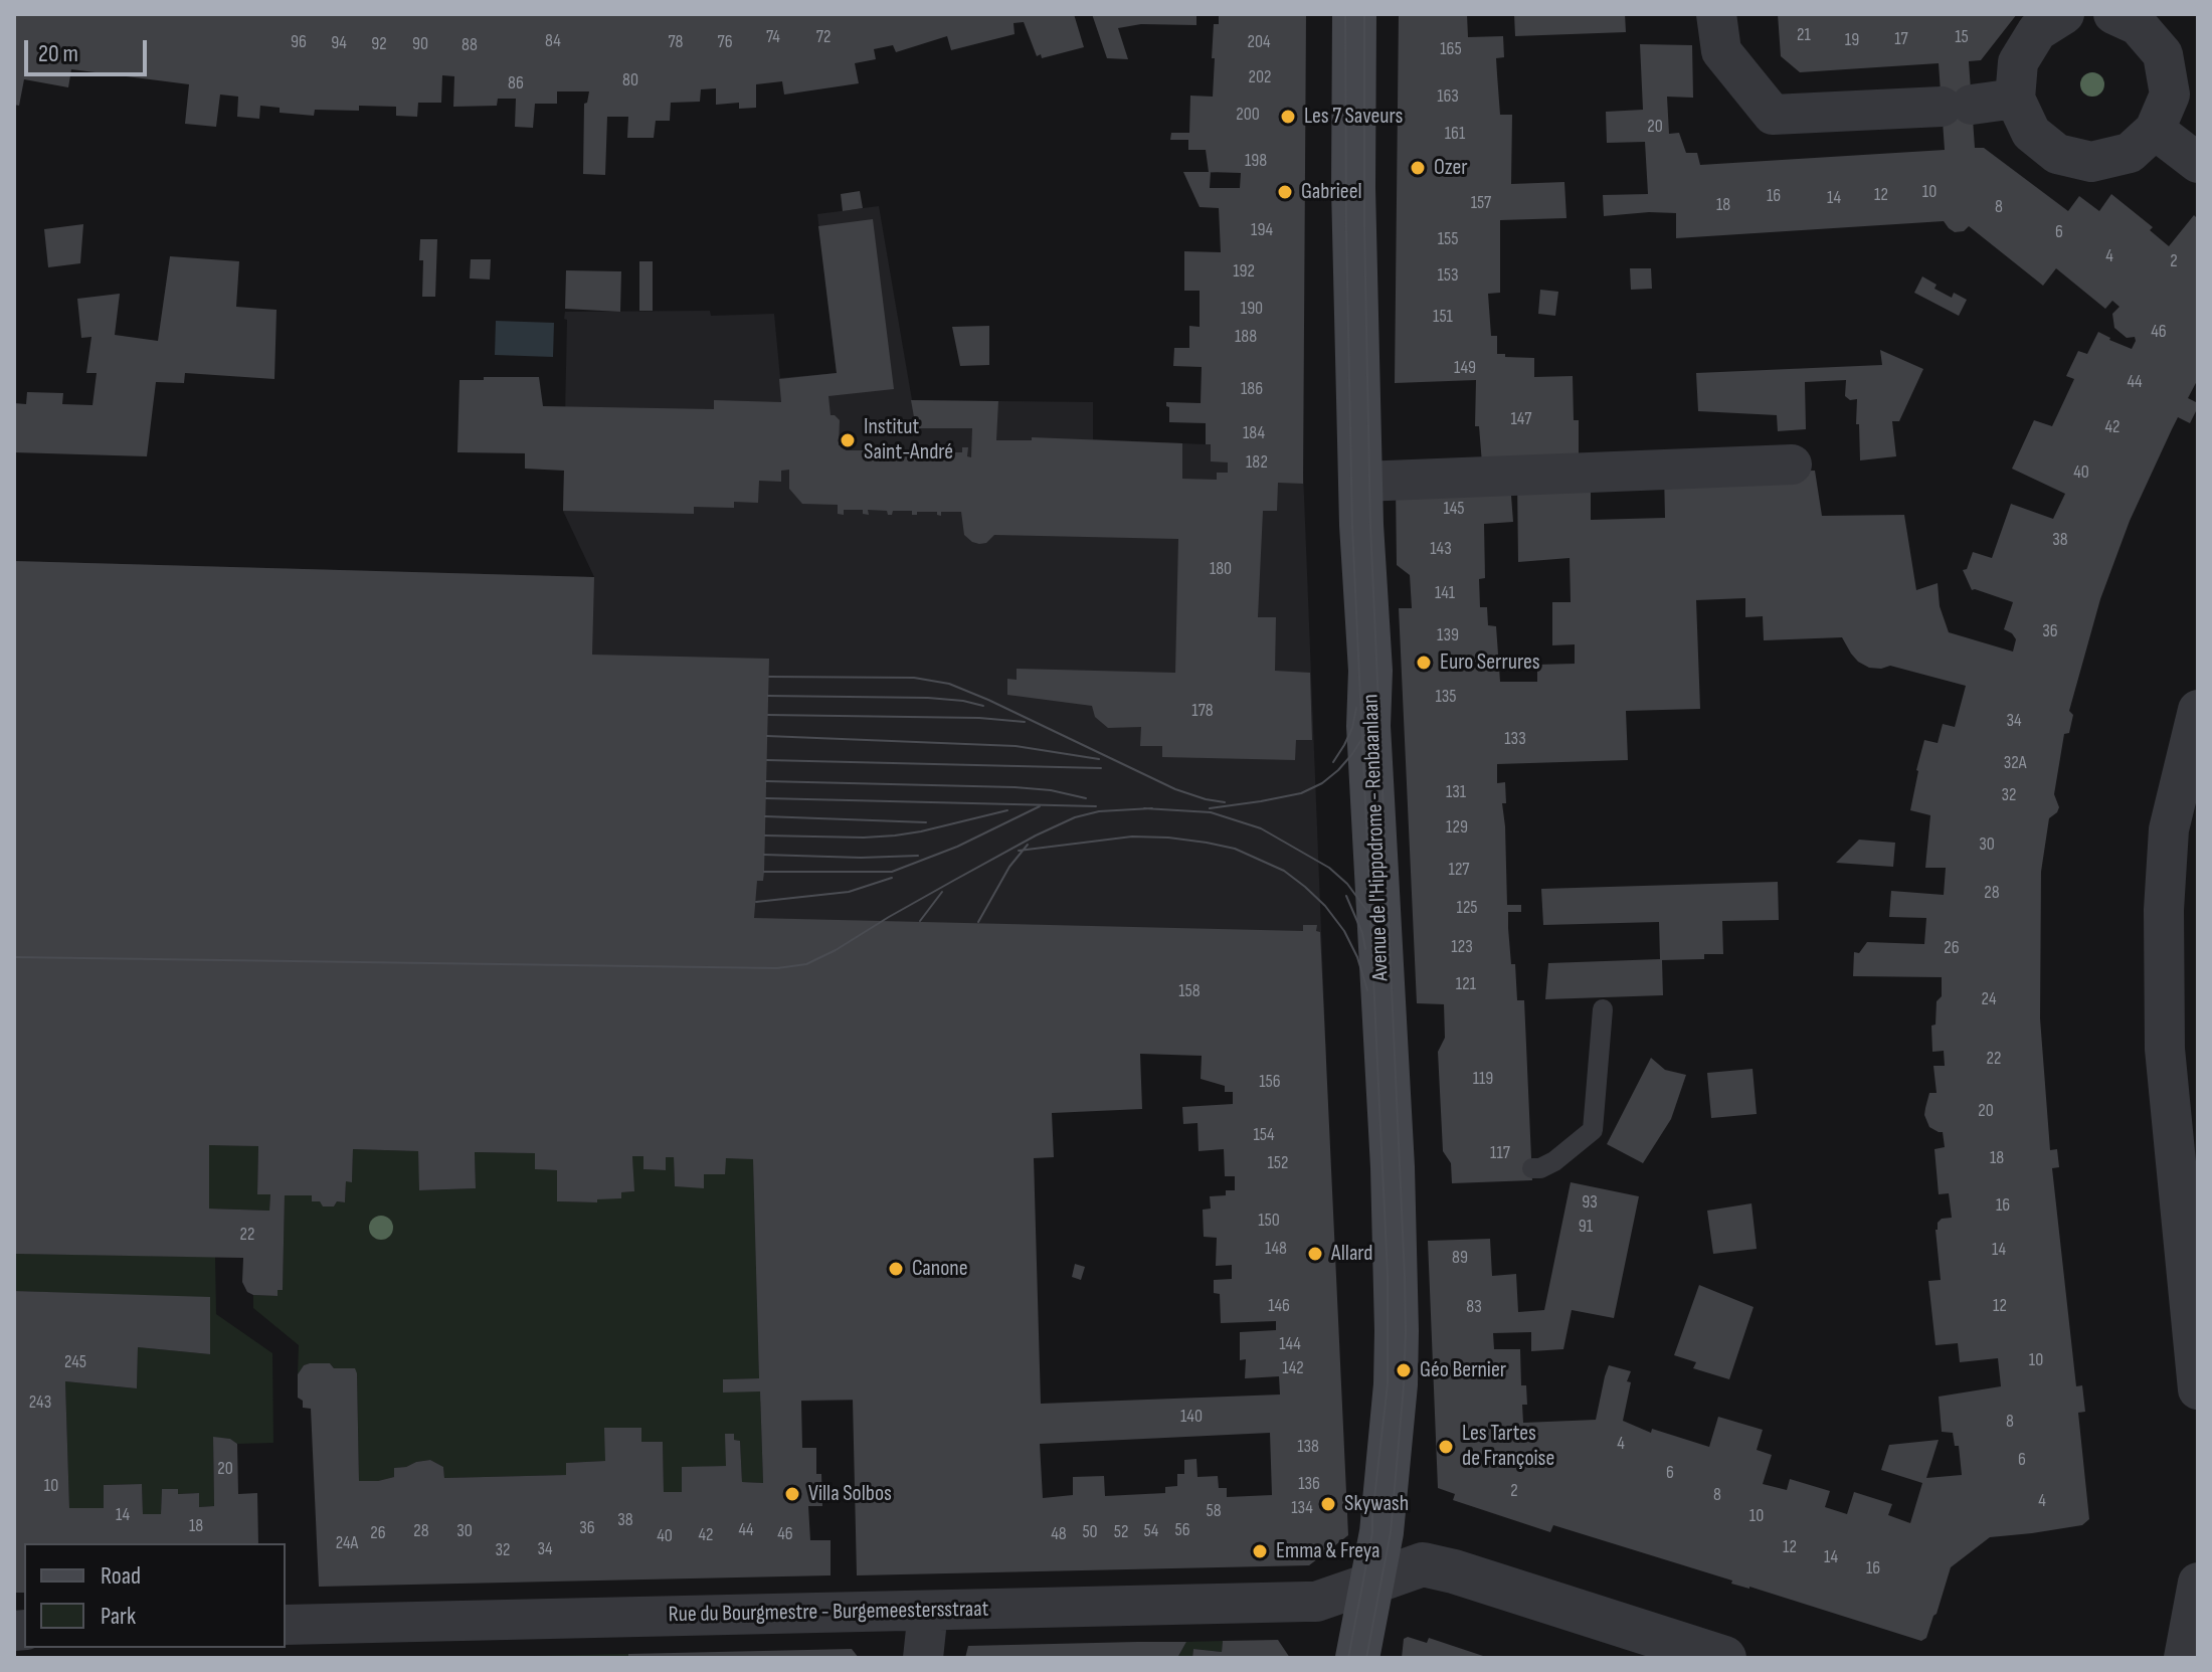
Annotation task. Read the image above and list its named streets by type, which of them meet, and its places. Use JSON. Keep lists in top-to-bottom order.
{
  "streets": {
    "main road": ["Avenue de l'Hippodrome - Renbaanlaan"],
    "street": ["Rue du Bourgmestre - Burgemeestersstraat"]
  },
  "crossings": [
    ["Avenue de l'Hippodrome - Renbaanlaan", "Rue du Bourgmestre - Burgemeestersstraat"]
  ],
  "places": [
    "Les 7 Saveurs",
    "Ozer",
    "Gabrieel",
    "Institut Saint-André",
    "Euro Serrures",
    "Allard",
    "Canone",
    "Géo Bernier",
    "Les Tartes de Françoise",
    "Villa Solbos",
    "Skywash",
    "Emma & Freya"
  ],
  "house_numbers": [
    "21",
    "74",
    "72",
    "15",
    "17",
    "19",
    "84",
    "96",
    "78",
    "76",
    "204",
    "94",
    "92",
    "90",
    "88",
    "165",
    "202",
    "80",
    "86",
    "163",
    "200",
    "20",
    "161",
    "198",
    "10",
    "12",
    "16",
    "14",
    "157",
    "18",
    "8",
    "194",
    "6",
    "155",
    "4",
    "2",
    "192",
    "153",
    "190",
    "151",
    "46",
    "188",
    "149",
    "44",
    "186",
    "147",
    "42",
    "184",
    "182",
    "40",
    "145",
    "38",
    "143",
    "180",
    "141",
    "36",
    "139",
    "135",
    "178",
    "34",
    "133",
    "32A",
    "131",
    "32",
    "129",
    "30",
    "127",
    "28",
    "125",
    "123",
    "26",
    "121",
    "158",
    "24",
    "22",
    "119",
    "156",
    "20",
    "154",
    "117",
    "18",
    "152",
    "93",
    "16",
    "150",
    "91",
    "22",
    "148",
    "14",
    "89",
    "146",
    "12",
    "83",
    "144",
    "10",
    "245",
    "142",
    "243",
    "140",
    "8",
    "4",
    "138",
    "6",
    "20",
    "6",
    "136",
    "10",
    "2",
    "8",
    "4",
    "134",
    "58",
    "14",
    "10",
    "38",
    "18",
    "36",
    "44",
    "56",
    "28",
    "30",
    "54",
    "50",
    "52",
    "26",
    "46",
    "48",
    "42",
    "40",
    "24A",
    "12",
    "34",
    "32",
    "14",
    "16"
  ],
  "legend": ["Road", "Park"],
  "scale_bar": "20 m"
}
